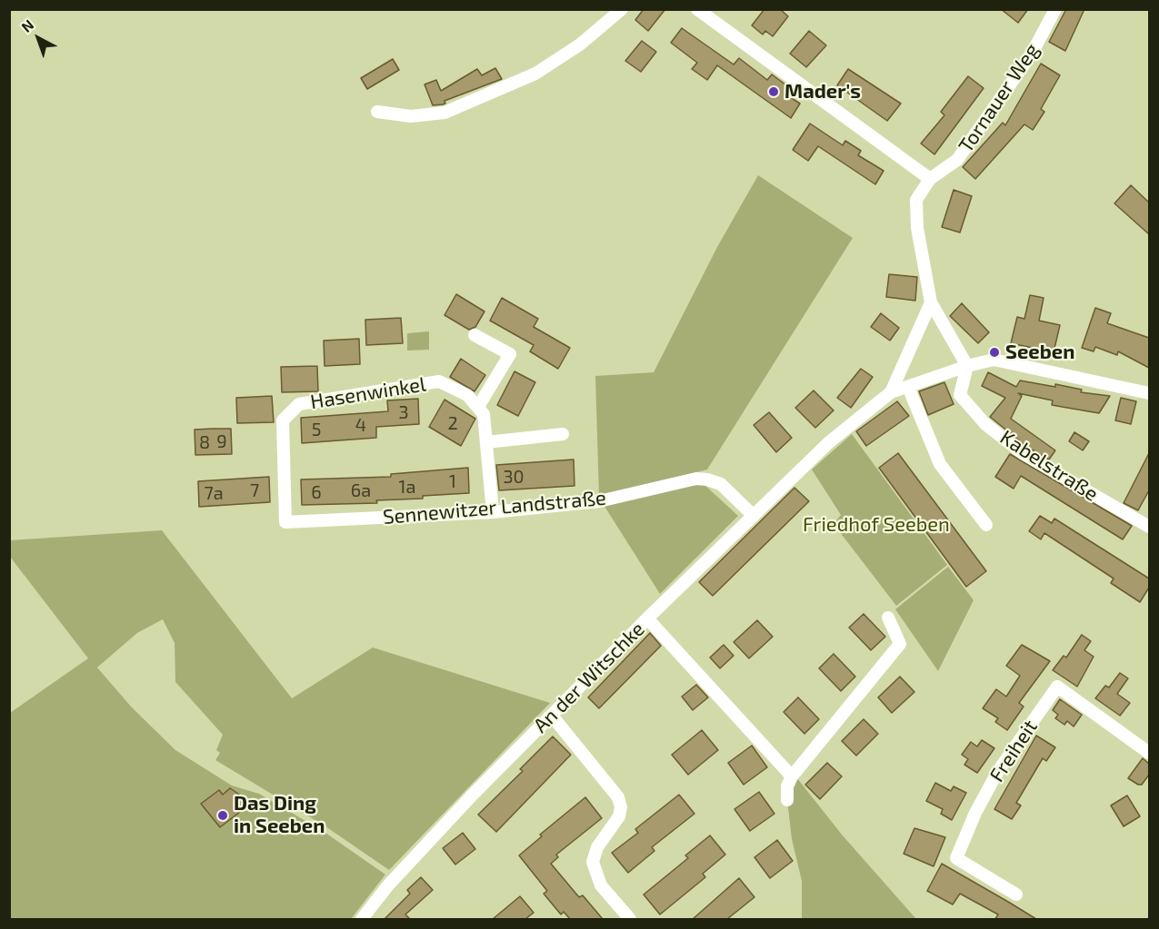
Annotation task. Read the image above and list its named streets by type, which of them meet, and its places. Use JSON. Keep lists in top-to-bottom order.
{
  "streets": {
    "street": [
      "Tornauer Weg",
      "Hasenwinkel",
      "Kabelstraße",
      "Sennewitzer Landstraße",
      "An der Witschke",
      "Freiheit"
    ]
  },
  "crossings": [
    ["Hasenwinkel", "Sennewitzer Landstraße"],
    ["Sennewitzer Landstraße", "An der Witschke"]
  ],
  "parks": ["Friedhof Seeben"],
  "places": ["Mader's", "Seeben", "Das Ding in Seeben"],
  "house_numbers": [
    "3",
    "2",
    "4",
    "5",
    "9",
    "8",
    "30",
    "1",
    "1a",
    "7",
    "6a",
    "6",
    "7a"
  ],
  "north": "top left"
}
